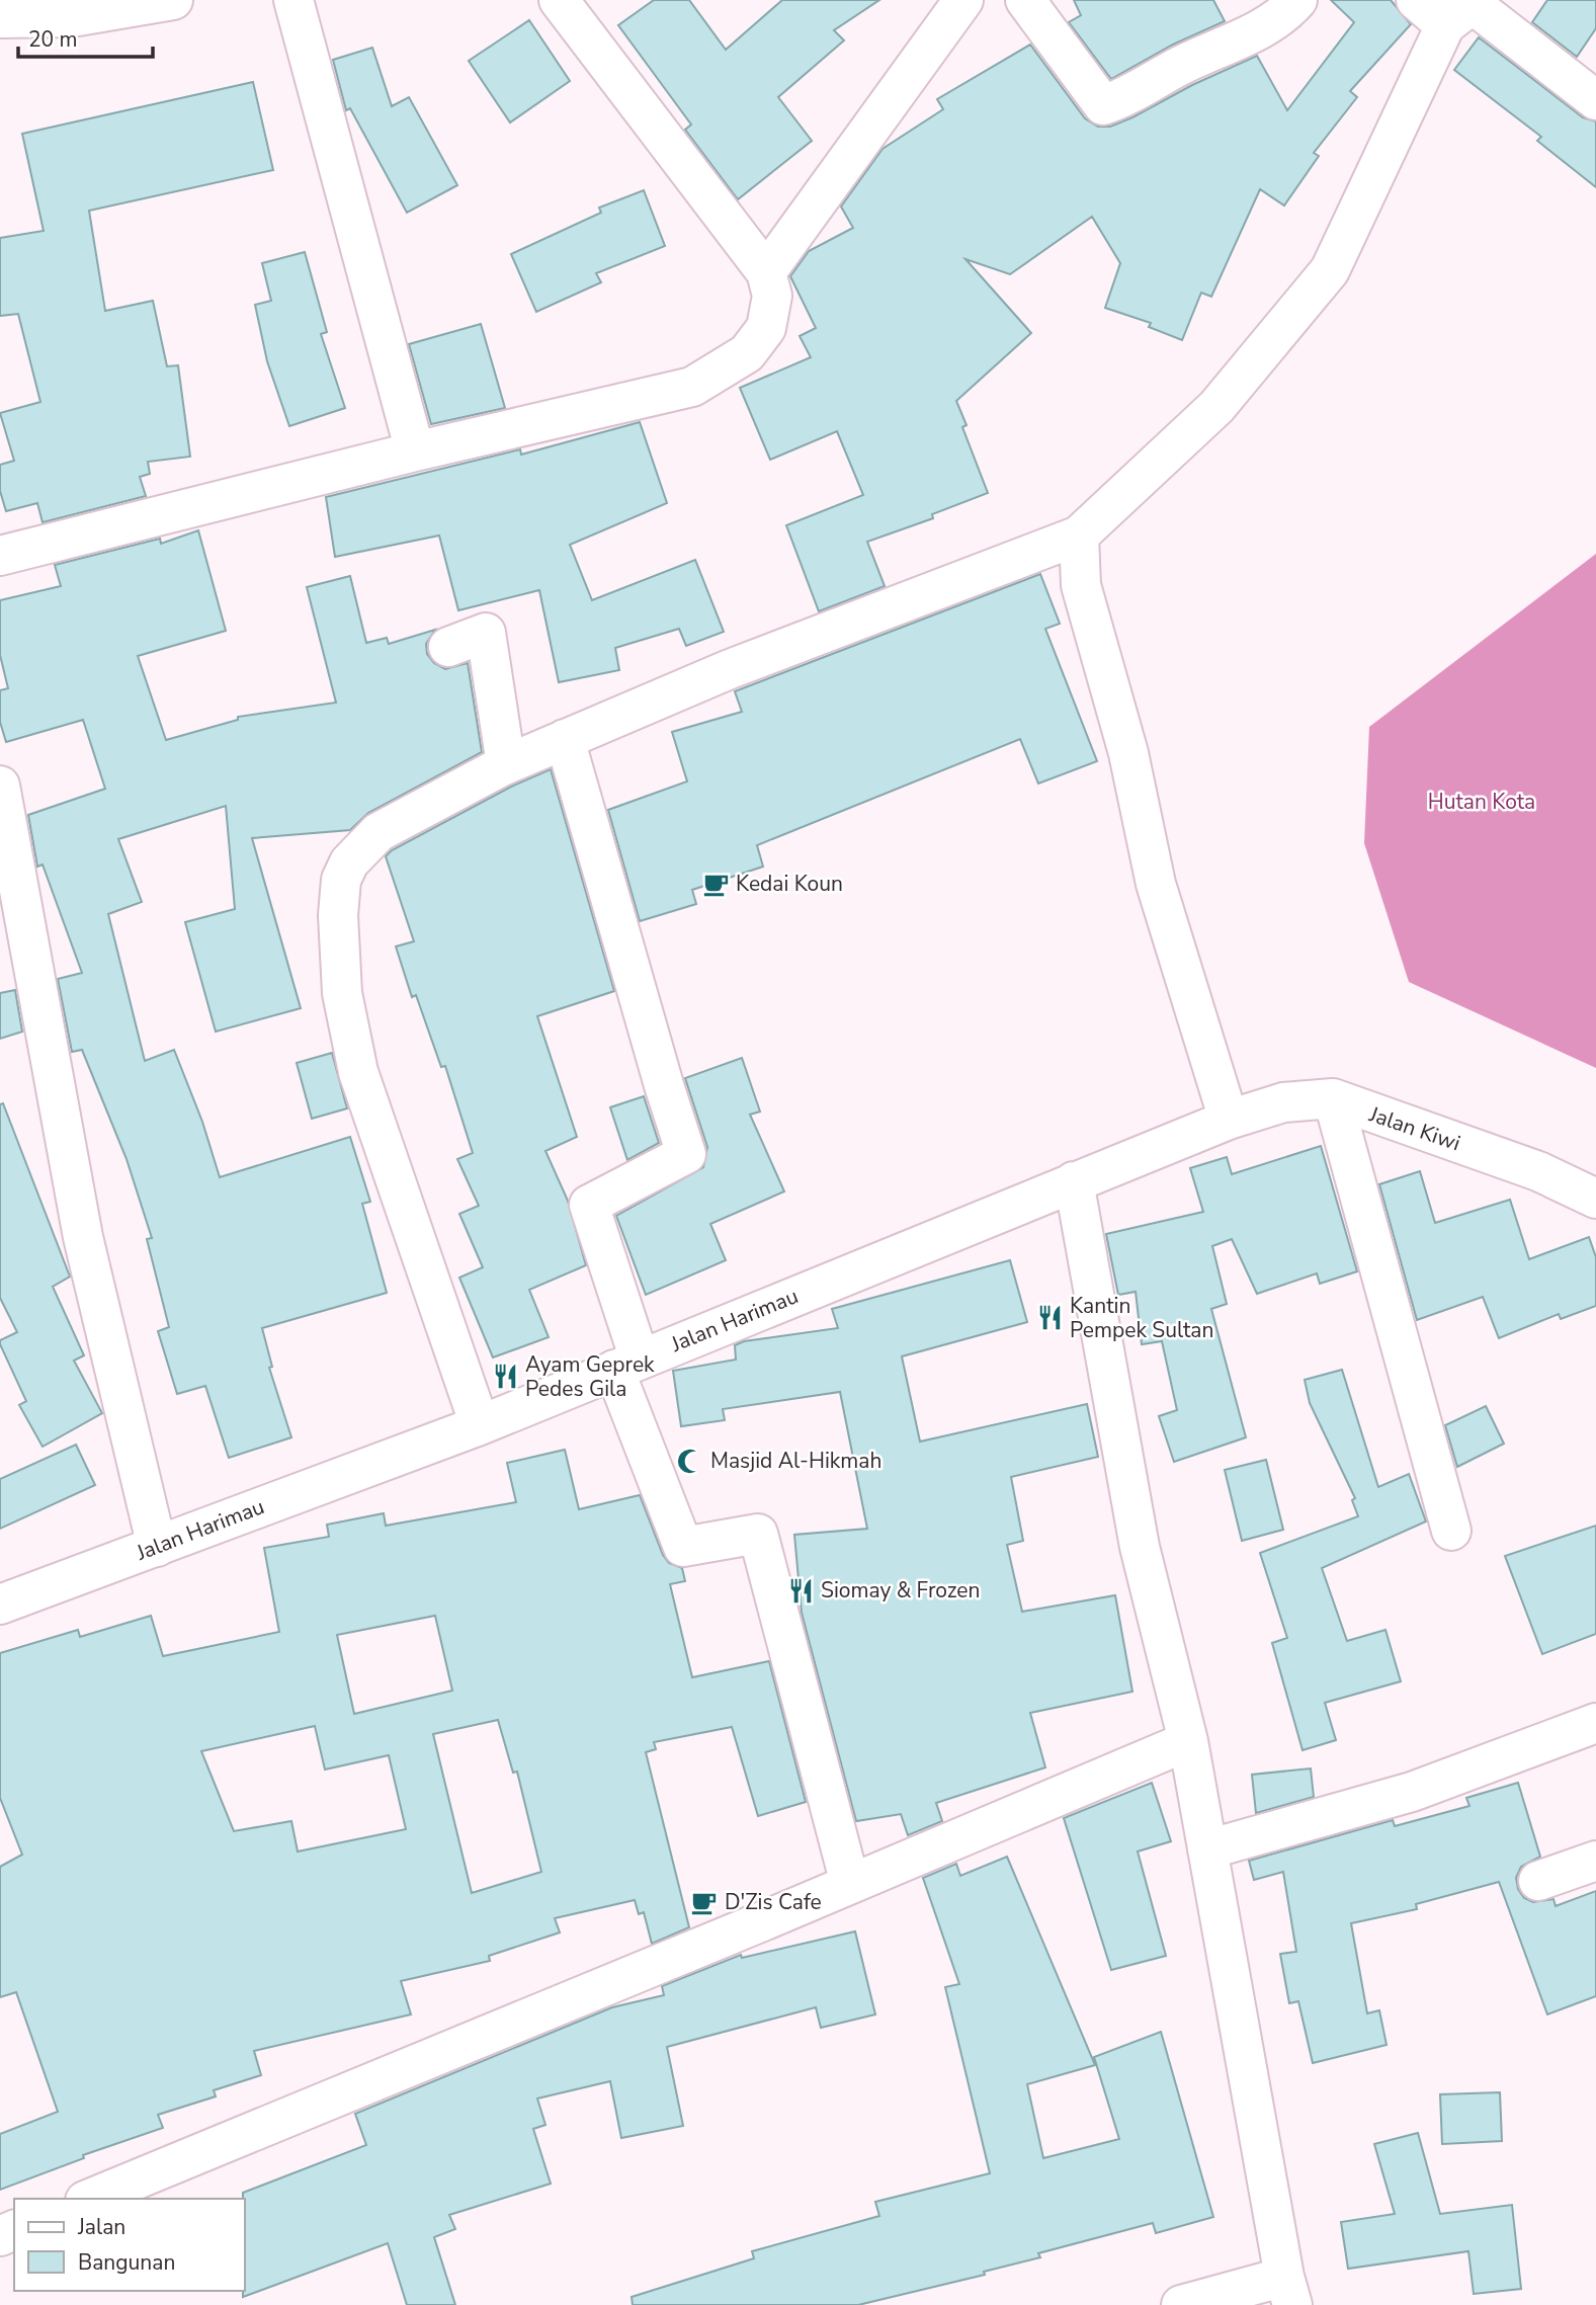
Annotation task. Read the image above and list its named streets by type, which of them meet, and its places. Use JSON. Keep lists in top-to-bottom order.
{
  "streets": {
    "street": ["Jalan Kiwi", "Jalan Harimau"]
  },
  "crossings": [
    ["Jalan Kiwi", "Jalan Harimau"]
  ],
  "parks": ["Hutan Kota"],
  "places": {
    "cafe": ["Kedai Koun", "D'Zis Cafe"],
    "restaurant": ["Kantin Pempek Sultan", "Ayam Geprek Pedes Gila", "Siomay & Frozen"],
    "mosque": ["Masjid Al-Hikmah"]
  },
  "legend": ["Jalan", "Bangunan"],
  "scale_bar": "20 m"
}
